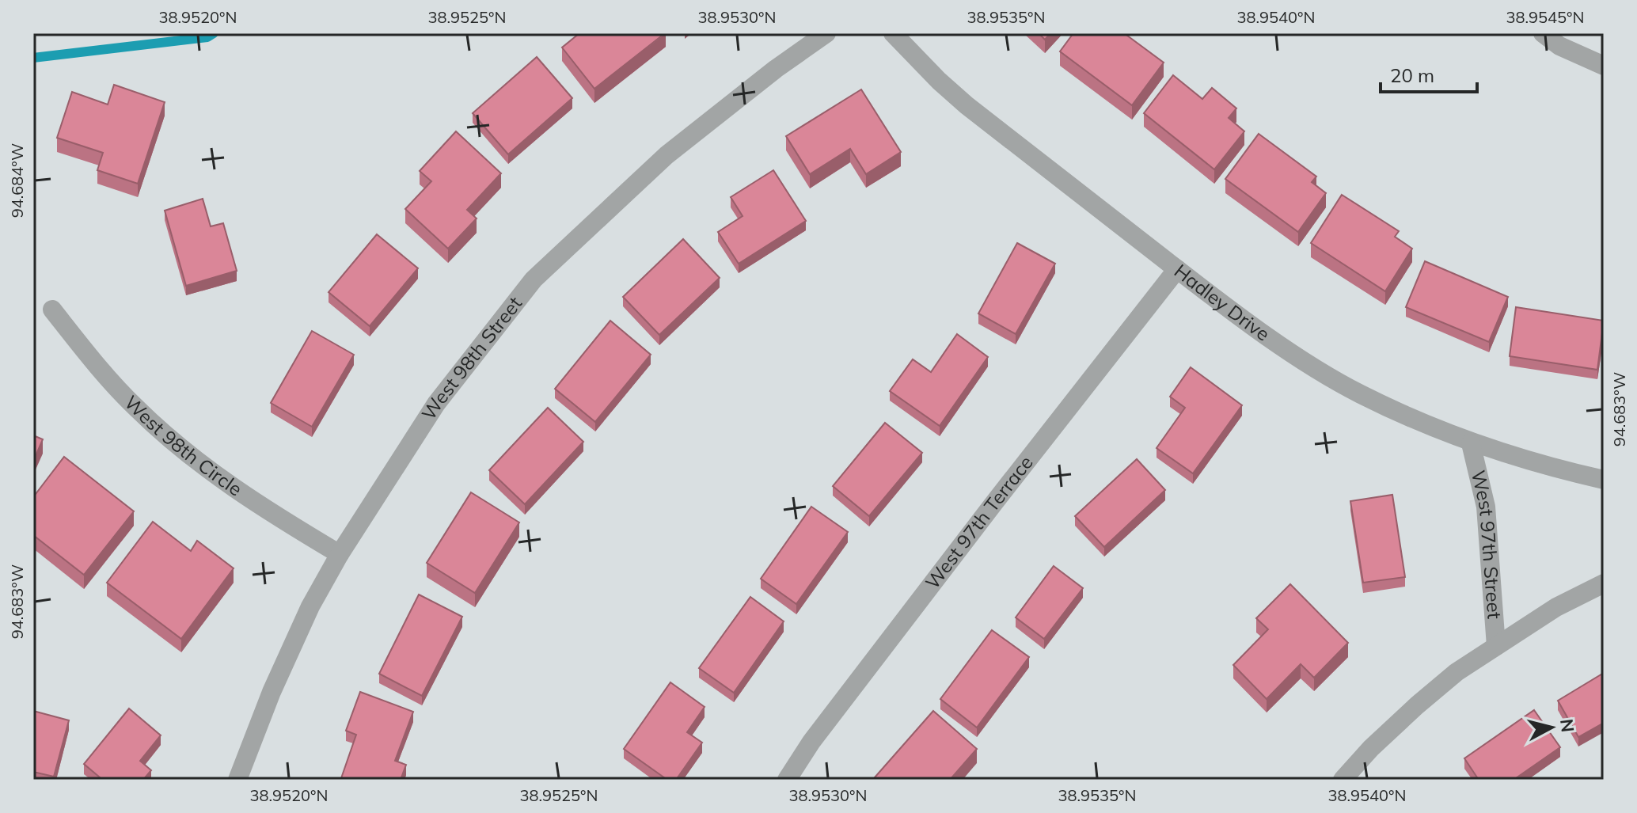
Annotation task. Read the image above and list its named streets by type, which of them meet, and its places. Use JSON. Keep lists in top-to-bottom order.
{
  "streets": {
    "street": [
      "Hadley Drive",
      "West 98th Street",
      "West 98th Circle",
      "West 97th Terrace",
      "West 97th Street"
    ]
  },
  "crossings": [
    ["Hadley Drive", "West 97th Terrace"],
    ["Hadley Drive", "West 97th Street"],
    ["West 98th Street", "West 98th Circle"]
  ],
  "scale_bar": "20 m",
  "north": "right",
  "coordinates": [
    "38.9520°N",
    "38.9525°N",
    "38.9530°N",
    "38.9535°N",
    "38.9540°N",
    "38.9545°N",
    "94.684°W",
    "94.683°W"
  ]
}
